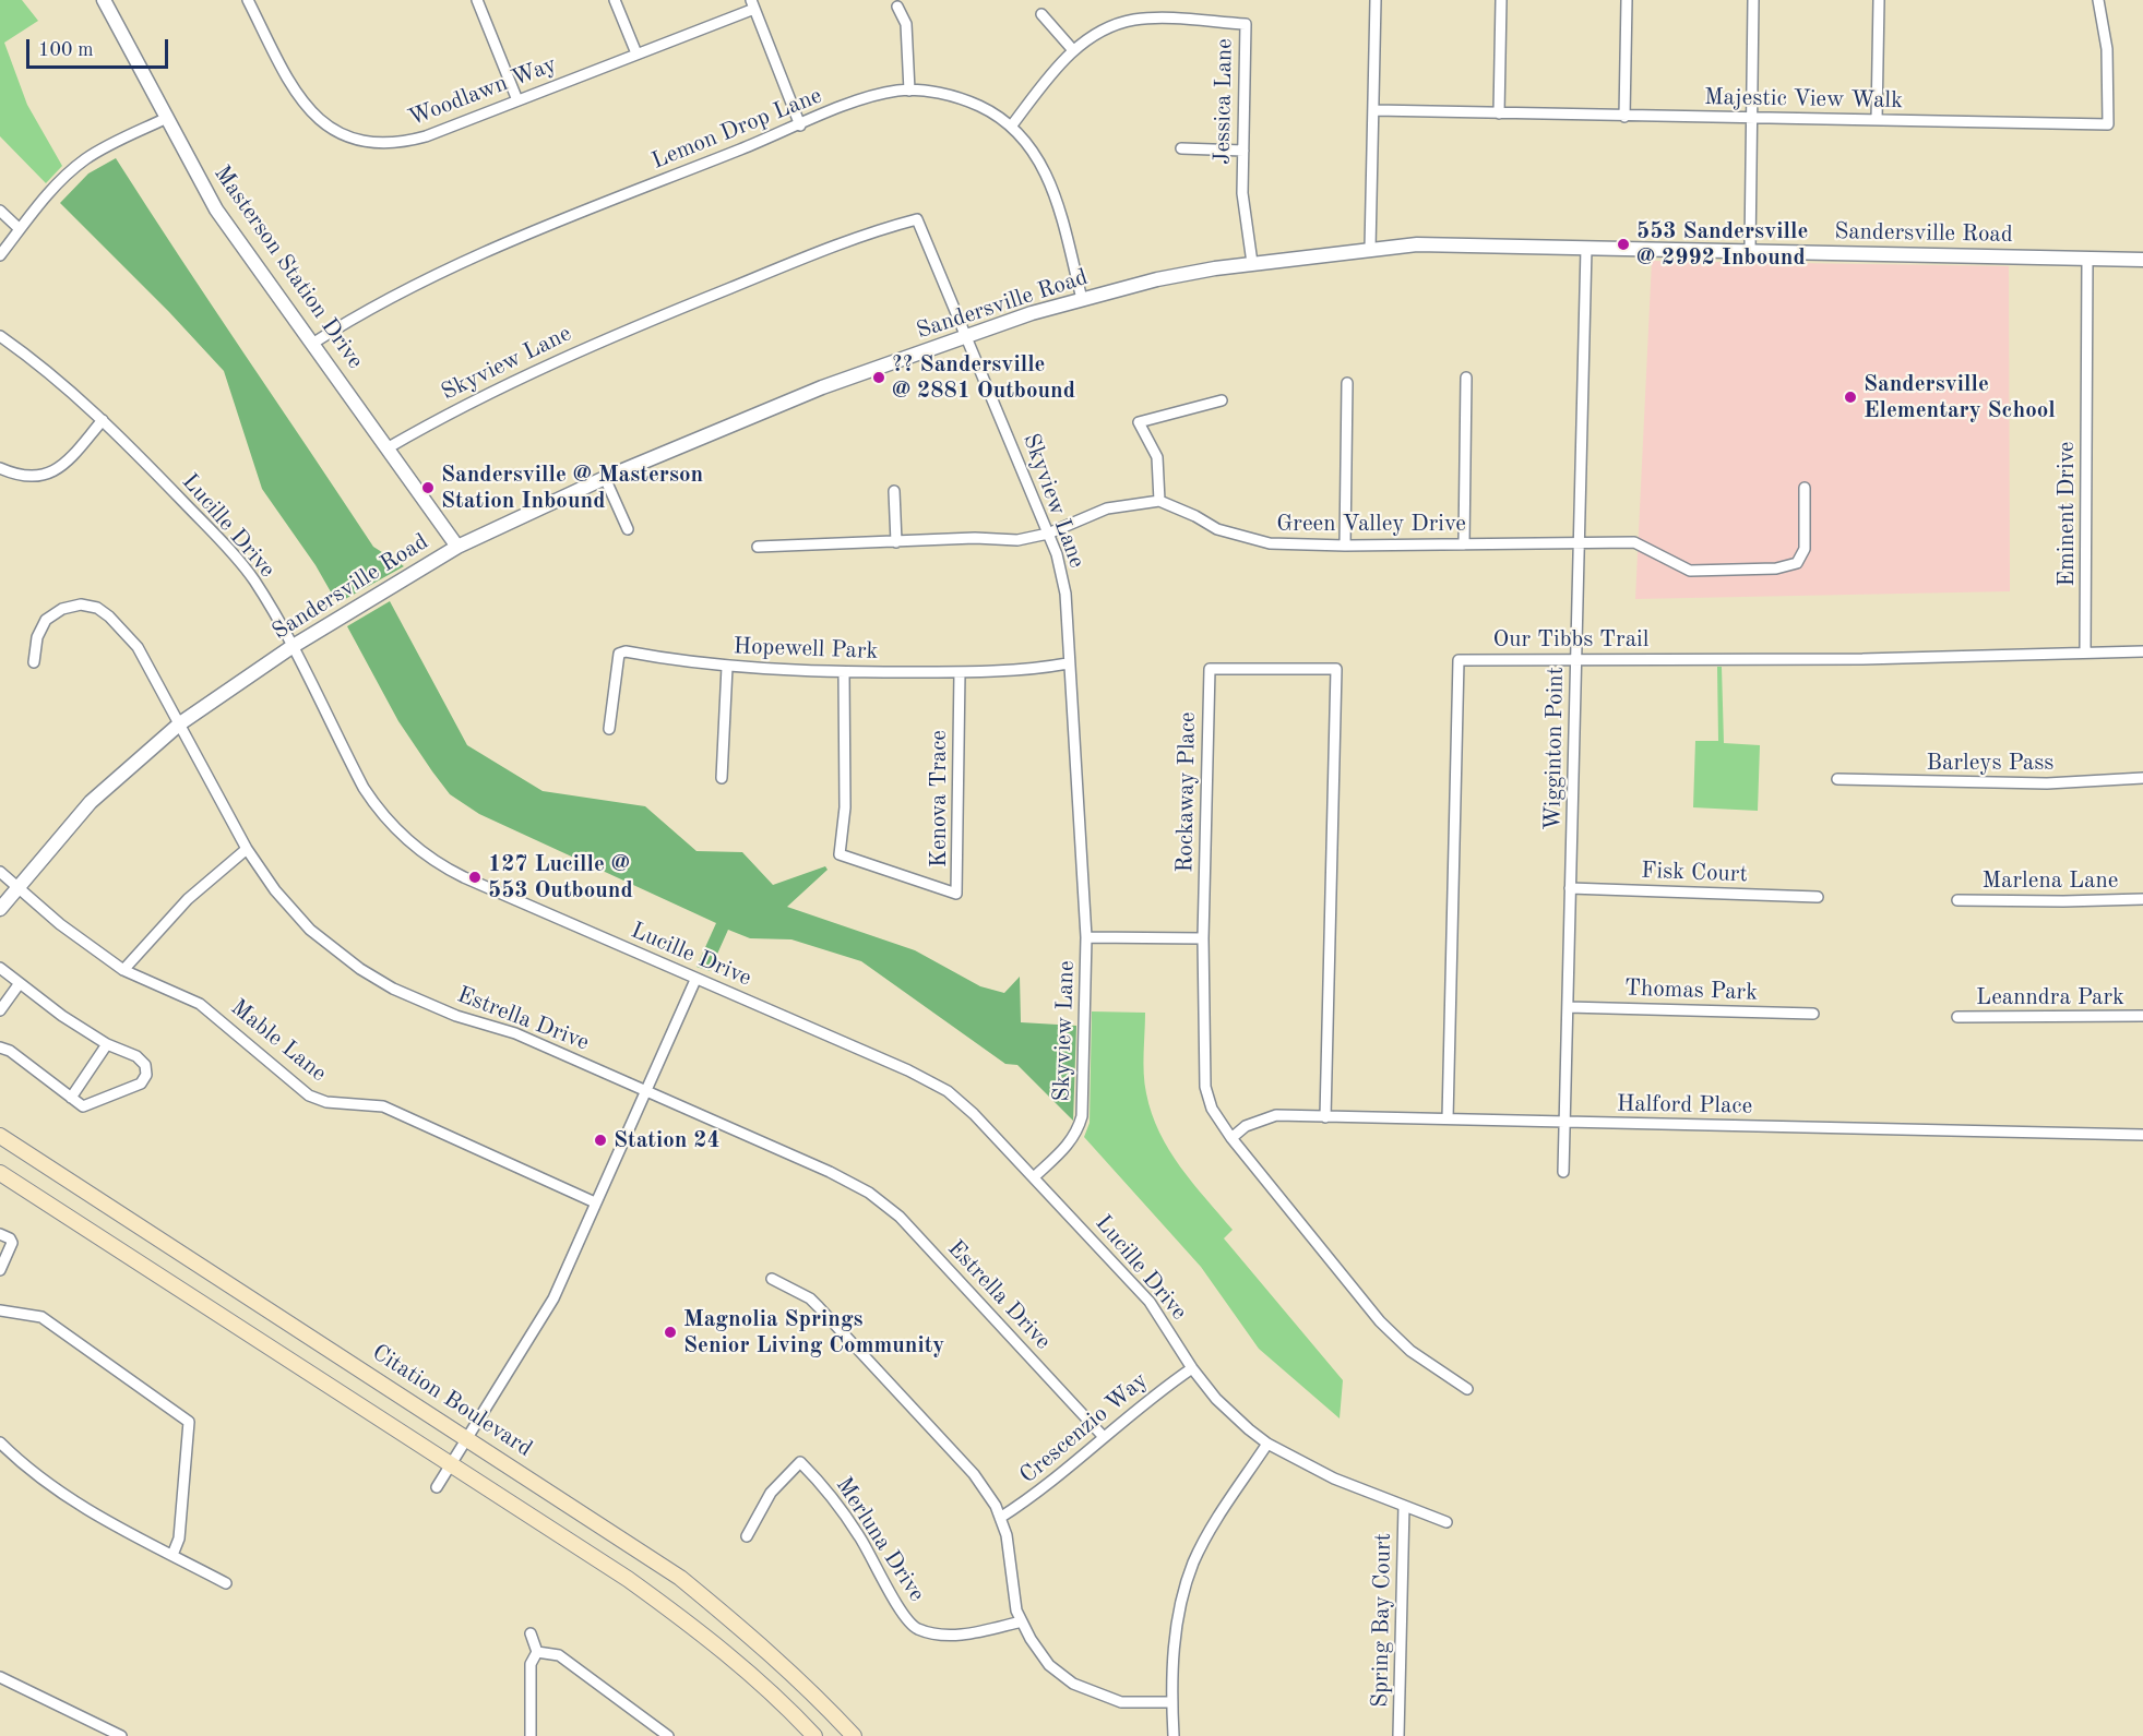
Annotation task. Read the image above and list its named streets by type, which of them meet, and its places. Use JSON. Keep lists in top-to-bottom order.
{
  "streets": {
    "main road": ["Citation Boulevard"],
    "street": [
      "Woodlawn Way",
      "Majestic View Walk",
      "Jessica Lane",
      "Lemon Drop Lane",
      "Sandersville Road",
      "Masterson Station Drive",
      "Skyview Lane",
      "Eminent Drive",
      "Green Valley Drive",
      "Lucille Drive",
      "Our Tibbs Trail",
      "Hopewell Park",
      "Wigginton Point",
      "Barleys Pass",
      "Rockaway Place",
      "Kenova Trace",
      "Fisk Court",
      "Marlena Lane",
      "Thomas Park",
      "Leanndra Park",
      "Estrella Drive",
      "Mable Lane",
      "Halford Place",
      "Crescenzio Way",
      "Merluna Drive",
      "Spring Bay Court"
    ]
  },
  "crossings": [
    ["Jessica Lane", "Lemon Drop Lane"],
    ["Jessica Lane", "Sandersville Road"],
    ["Lemon Drop Lane", "Sandersville Road"],
    ["Lemon Drop Lane", "Masterson Station Drive"],
    ["Sandersville Road", "Masterson Station Drive"],
    ["Sandersville Road", "Skyview Lane"],
    ["Sandersville Road", "Eminent Drive"],
    ["Sandersville Road", "Lucille Drive"],
    ["Sandersville Road", "Wigginton Point"],
    ["Sandersville Road", "Estrella Drive"],
    ["Sandersville Road", "Mable Lane"],
    ["Masterson Station Drive", "Skyview Lane"],
    ["Skyview Lane", "Lucille Drive"],
    ["Skyview Lane", "Hopewell Park"],
    ["Eminent Drive", "Our Tibbs Trail"],
    ["Green Valley Drive", "Wigginton Point"],
    ["Lucille Drive", "Crescenzio Way"],
    ["Lucille Drive", "Spring Bay Court"],
    ["Our Tibbs Trail", "Wigginton Point"],
    ["Our Tibbs Trail", "Halford Place"],
    ["Hopewell Park", "Kenova Trace"],
    ["Wigginton Point", "Fisk Court"],
    ["Wigginton Point", "Thomas Park"],
    ["Wigginton Point", "Halford Place"],
    ["Rockaway Place", "Halford Place"],
    ["Estrella Drive", "Crescenzio Way"]
  ],
  "places": [
    "553 Sandersville @ 2992 Inbound",
    "?? Sandersville @ 2881 Outbound",
    "Sandersville Elementary School",
    "Sandersville @ Masterson Station Inbound",
    "127 Lucille @ 553 Outbound",
    "Station 24",
    "Magnolia Springs Senior Living Community"
  ],
  "scale_bar": "100 m"
}
